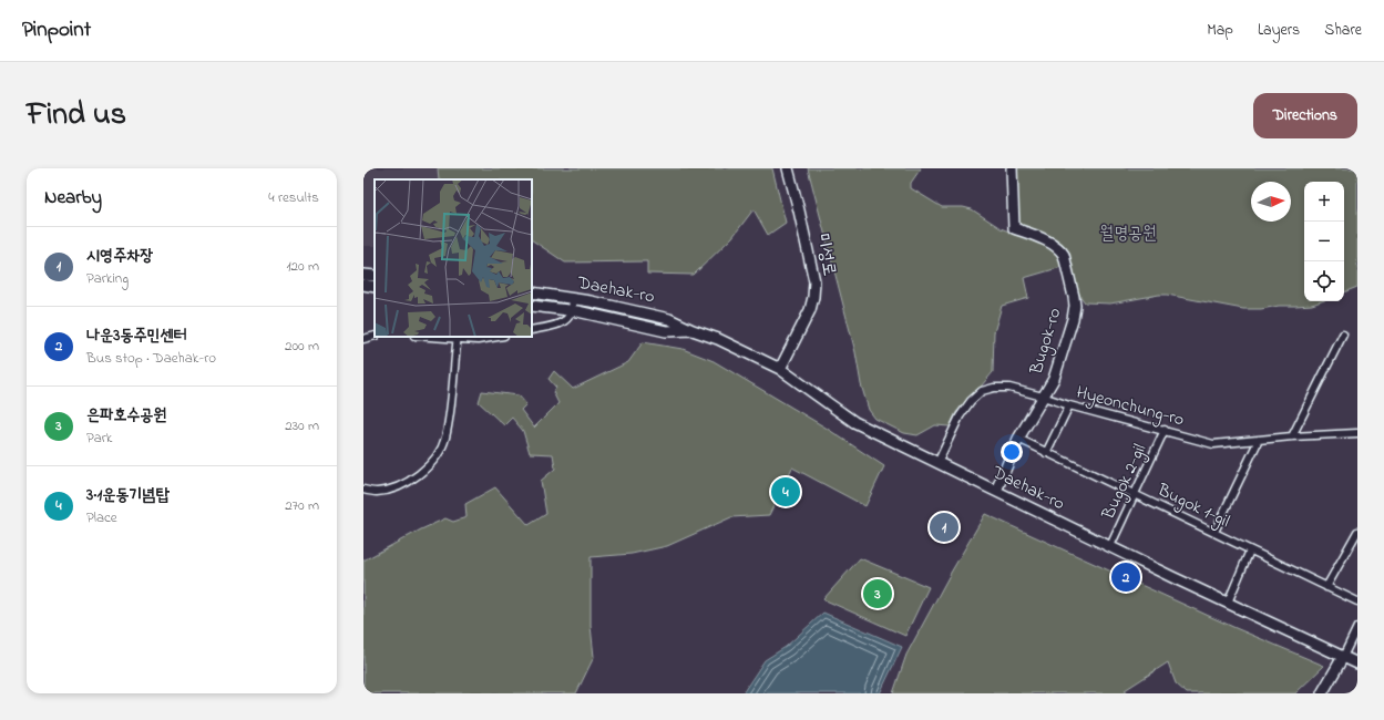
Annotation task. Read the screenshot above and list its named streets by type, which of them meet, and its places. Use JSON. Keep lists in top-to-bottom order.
{
  "streets": {
    "street": [
      "미성로",
      "Daehak-ro",
      "Bugok-ro",
      "Hyeonchung-ro",
      "Bugok 2-gil",
      "Bugok 1-gil"
    ]
  },
  "crossings": [
    ["미성로", "Daehak-ro"],
    ["Daehak-ro", "Bugok-ro"],
    ["Daehak-ro", "Hyeonchung-ro"],
    ["Daehak-ro", "Bugok 2-gil"],
    ["Bugok-ro", "Hyeonchung-ro"],
    ["Bugok-ro", "Bugok 1-gil"],
    ["Hyeonchung-ro", "Bugok 2-gil"],
    ["Bugok 2-gil", "Bugok 1-gil"]
  ],
  "parks": ["월명공원"],
  "north": "right",
  "page": {
    "header": "Pinpoint",
    "nav": ["Map", "Layers", "Share"],
    "title": "Find us",
    "buttons": "Directions",
    "heading": ["Nearby", "4 results"],
    "map_buttons": ["+", "−"],
    "list": [
      {
        "mark": "1",
        "name": "시영주차장",
        "note": "Parking",
        "value": "120 m"
      },
      {
        "mark": "2",
        "name": "나운3동주민센터",
        "note": "Bus stop · Daehak-ro",
        "value": "200 m"
      },
      {
        "mark": "3",
        "name": "은파호수공원",
        "note": "Park",
        "value": "230 m"
      },
      {
        "mark": "4",
        "name": "3·1운동기념탑",
        "note": "Place",
        "value": "270 m"
      }
    ],
    "pins": [
      "4",
      "1",
      "2",
      "3"
    ]
  }
}
